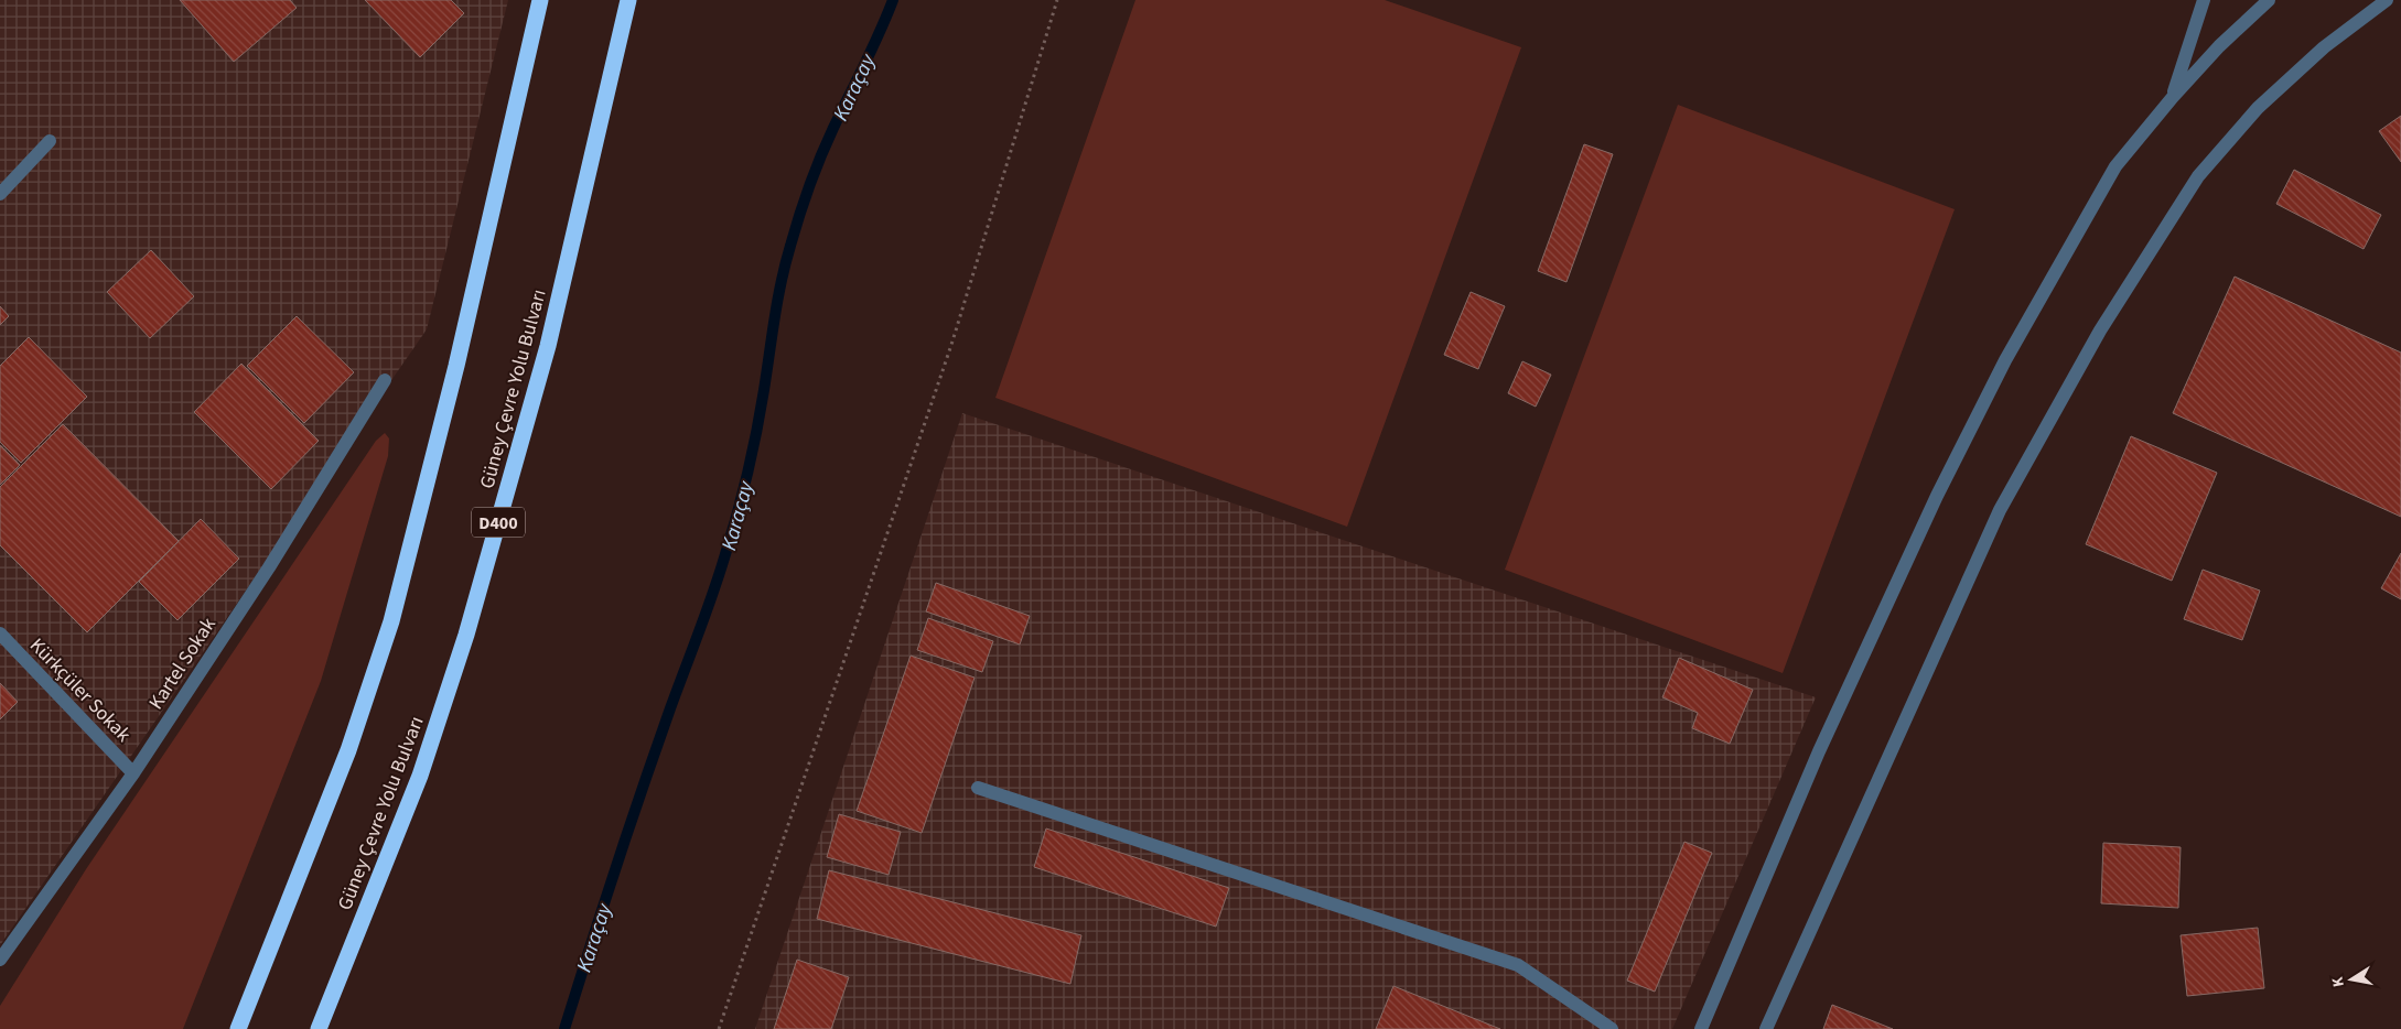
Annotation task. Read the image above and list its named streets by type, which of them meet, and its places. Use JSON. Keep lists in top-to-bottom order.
{
  "streets": {
    "highway": ["Güney Çevre Yolu Bulvarı", "D400"],
    "street": ["Kartel Sokak", "Kürkçüler Sokak"]
  },
  "crossings": [
    ["Kartel Sokak", "Kürkçüler Sokak"]
  ],
  "water": ["Karaçay"],
  "north": "left"
}
